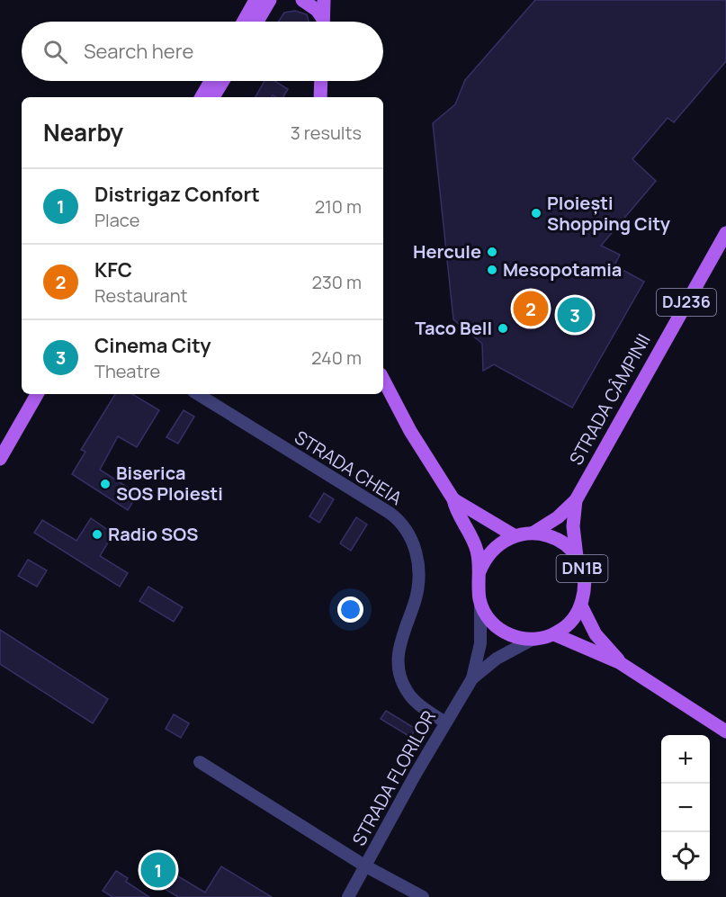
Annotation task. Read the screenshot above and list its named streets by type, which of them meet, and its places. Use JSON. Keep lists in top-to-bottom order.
{
  "streets": {
    "main road": ["DJ236", "STRADA CÂMPINII", "DN1B"],
    "street": ["STRADA CHEIA", "STRADA FLORILOR"]
  },
  "crossings": [
    ["DJ236", "STRADA CÂMPINII"],
    ["DJ236", "DN1B"],
    ["STRADA CHEIA", "STRADA FLORILOR"]
  ],
  "places": [
    "Ploiești Shopping City",
    "Hercule",
    "Mesopotamia",
    "Taco Bell",
    "Biserica SOS Ploiesti",
    "Radio SOS"
  ],
  "page": {
    "search": "Search here",
    "heading": ["Nearby", "3 results"],
    "list": [
      {
        "mark": "1",
        "name": "Distrigaz Confort",
        "note": "Place",
        "value": "210 m"
      },
      {
        "mark": "2",
        "name": "KFC",
        "note": "Restaurant",
        "value": "230 m"
      },
      {
        "mark": "3",
        "name": "Cinema City",
        "note": "Theatre",
        "value": "240 m"
      }
    ],
    "pins": ["2", "3", "1"],
    "map_buttons": ["+", "−"]
  }
}
